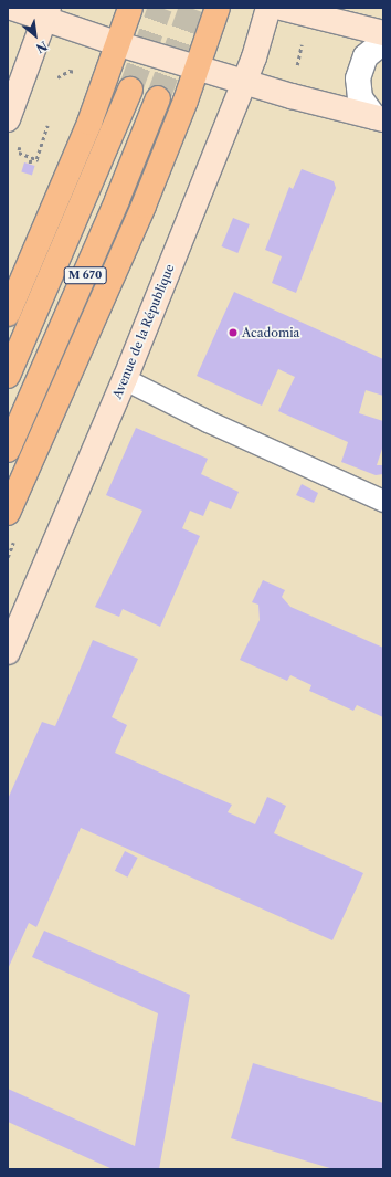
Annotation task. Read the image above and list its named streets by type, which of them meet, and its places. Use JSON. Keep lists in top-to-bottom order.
{
  "streets": {
    "main road": ["M 670"],
    "street": ["Avenue de la République"]
  },
  "places": ["Acadomia"],
  "north": "bottom right"
}
